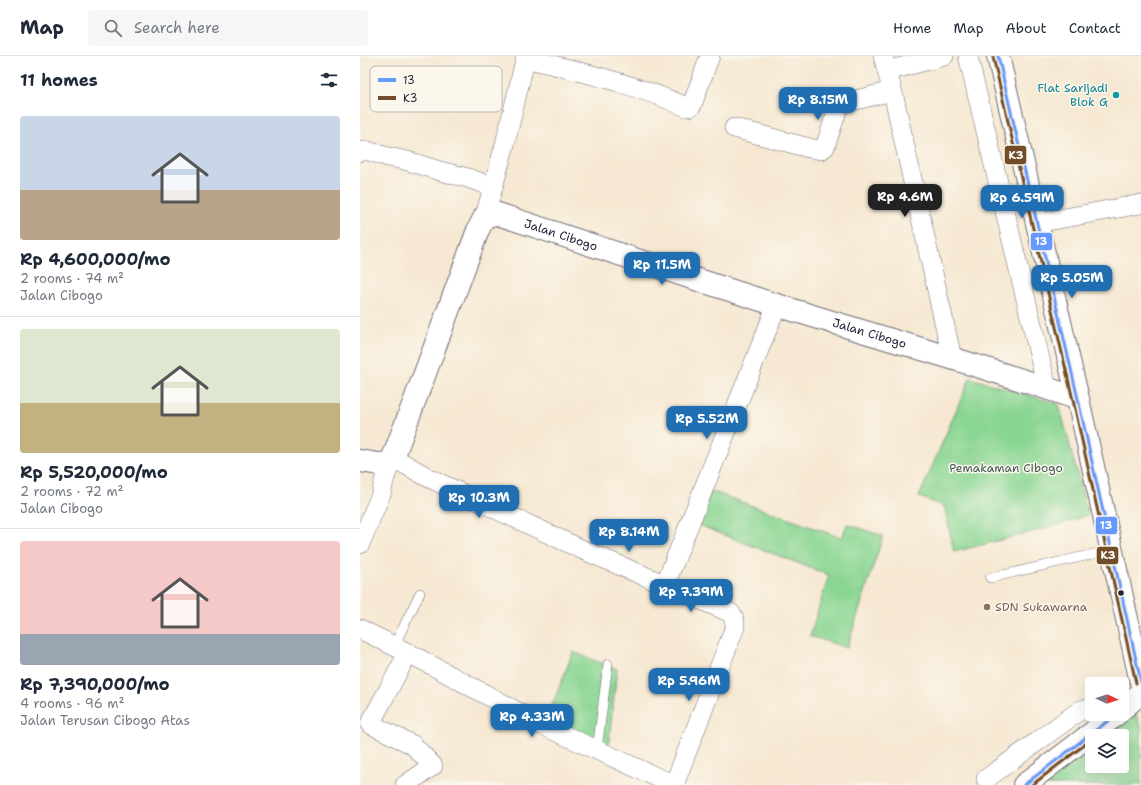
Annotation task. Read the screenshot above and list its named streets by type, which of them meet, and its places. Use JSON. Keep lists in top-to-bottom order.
{
  "streets": {
    "street": ["Jalan Cibogo"]
  },
  "parks": ["Pemakaman Cibogo"],
  "places": ["Flat Sarijadi Blok G", "SDN Sukawarna"],
  "lines": ["transit line 13", "transit line K3"],
  "legend": ["13", "K3"],
  "north": "right",
  "page": {
    "header": "Map",
    "search": "Search here",
    "nav": [
      "Home",
      "Map",
      "About",
      "Contact"
    ],
    "heading": "11 homes",
    "price": [
      "Rp 8.15M",
      "Rp 4.6M",
      "Rp 6.59M",
      "Rp 11.5M",
      "Rp 5.05M",
      "Rp 5.52M",
      "Rp 10.3M",
      "Rp 8.14M",
      "Rp 7.39M",
      "Rp 5.96M",
      "Rp 4.33M"
    ],
    "list": [
      {
        "name": "Rp 4,600,000/mo",
        "note": "2 rooms · 74 m² · Jalan Cibogo"
      },
      {
        "name": "Rp 5,520,000/mo",
        "note": "2 rooms · 72 m² · Jalan Cibogo"
      },
      {
        "name": "Rp 7,390,000/mo",
        "note": "4 rooms · 96 m² · Jalan Terusan Cibogo Atas"
      }
    ]
  }
}
